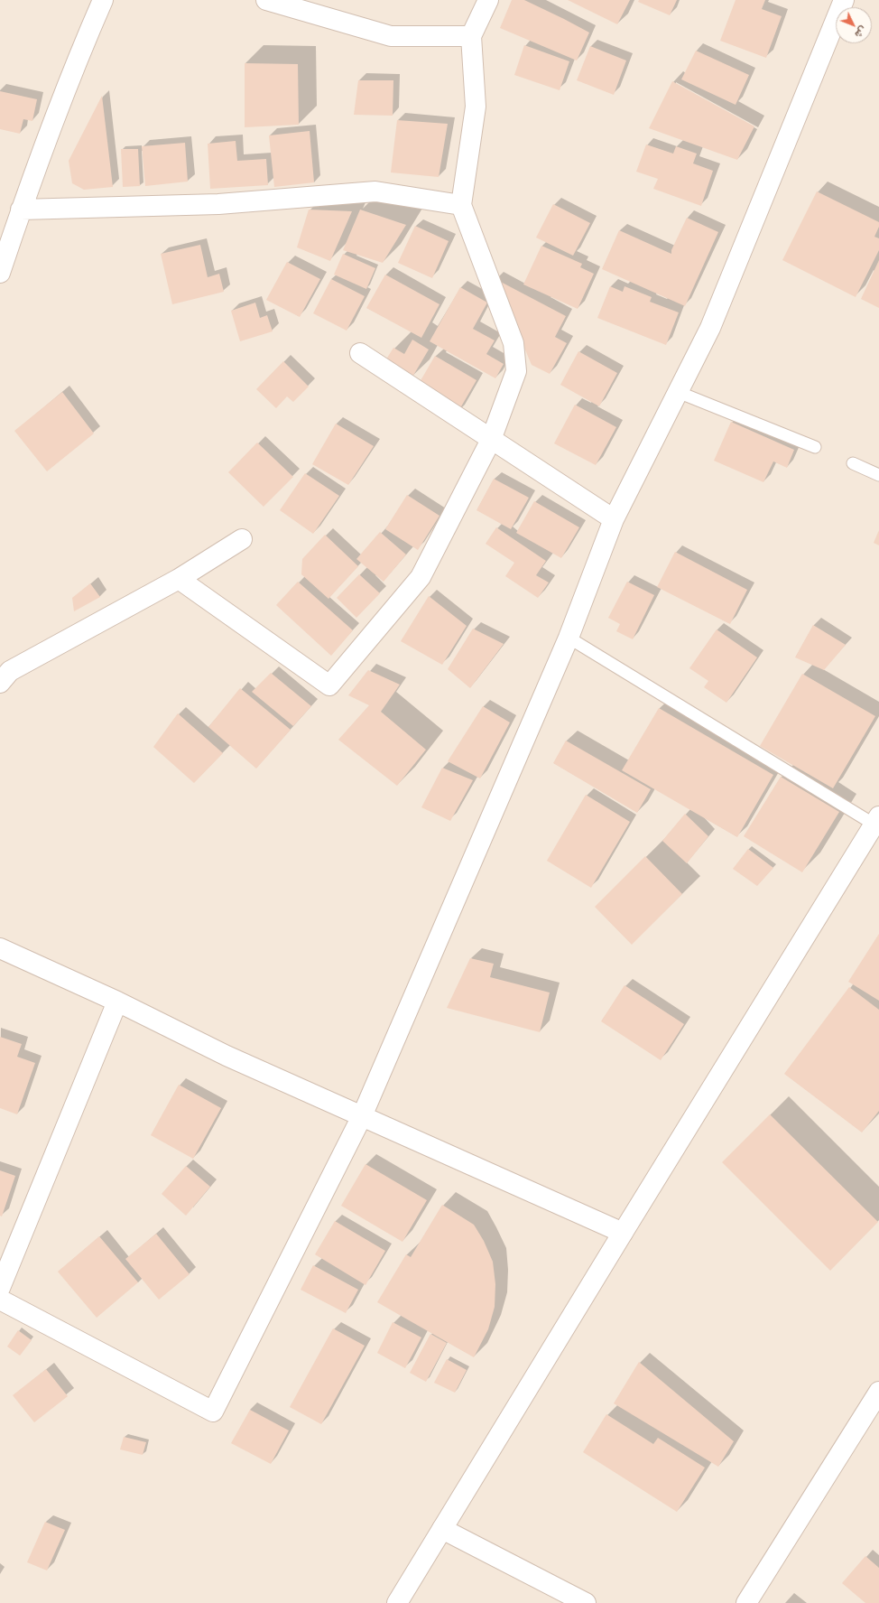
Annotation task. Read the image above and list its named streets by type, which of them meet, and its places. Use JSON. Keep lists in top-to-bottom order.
{
  "north": "bottom right"
}
